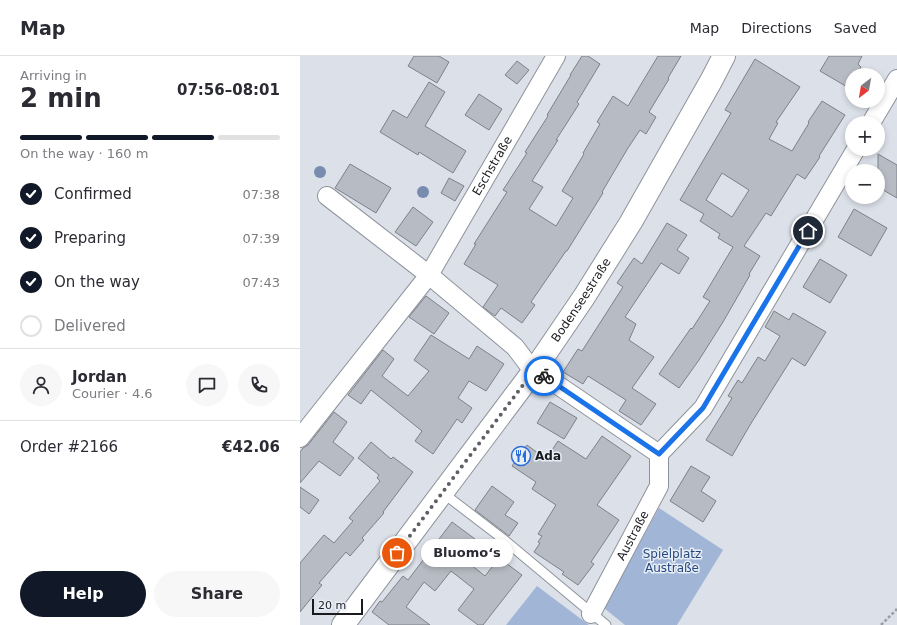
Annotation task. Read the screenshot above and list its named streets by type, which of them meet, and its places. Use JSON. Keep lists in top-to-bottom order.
{
  "streets": {
    "main road": ["Bodenseestraße"],
    "street": ["Eschstraße", "Austraße"]
  },
  "parks": ["Spielplatz Austraße"],
  "places": {
    "restaurant": ["Ada"],
    "other": ["Bluomo‘s"]
  },
  "scale_bar": "20 m",
  "north": "bottom left",
  "page": {
    "header": "Map",
    "nav": ["Map", "Directions", "Saved"],
    "heading": ["2 min", "Arriving in", "07:56–08:01"],
    "panel": [
      "Jordan",
      "Courier · 4.6",
      "Order #2166",
      "€42.06"
    ],
    "map_buttons": ["+", "−"],
    "bar": "On the way · 160 m",
    "list": [
      ["Confirmed", "07:38"],
      ["Preparing", "07:39"],
      ["On the way", "07:43"],
      "Delivered"
    ],
    "bubble": "Bluomo‘s",
    "buttons": ["Help", "Share"],
    "scale": "20 m"
  }
}
